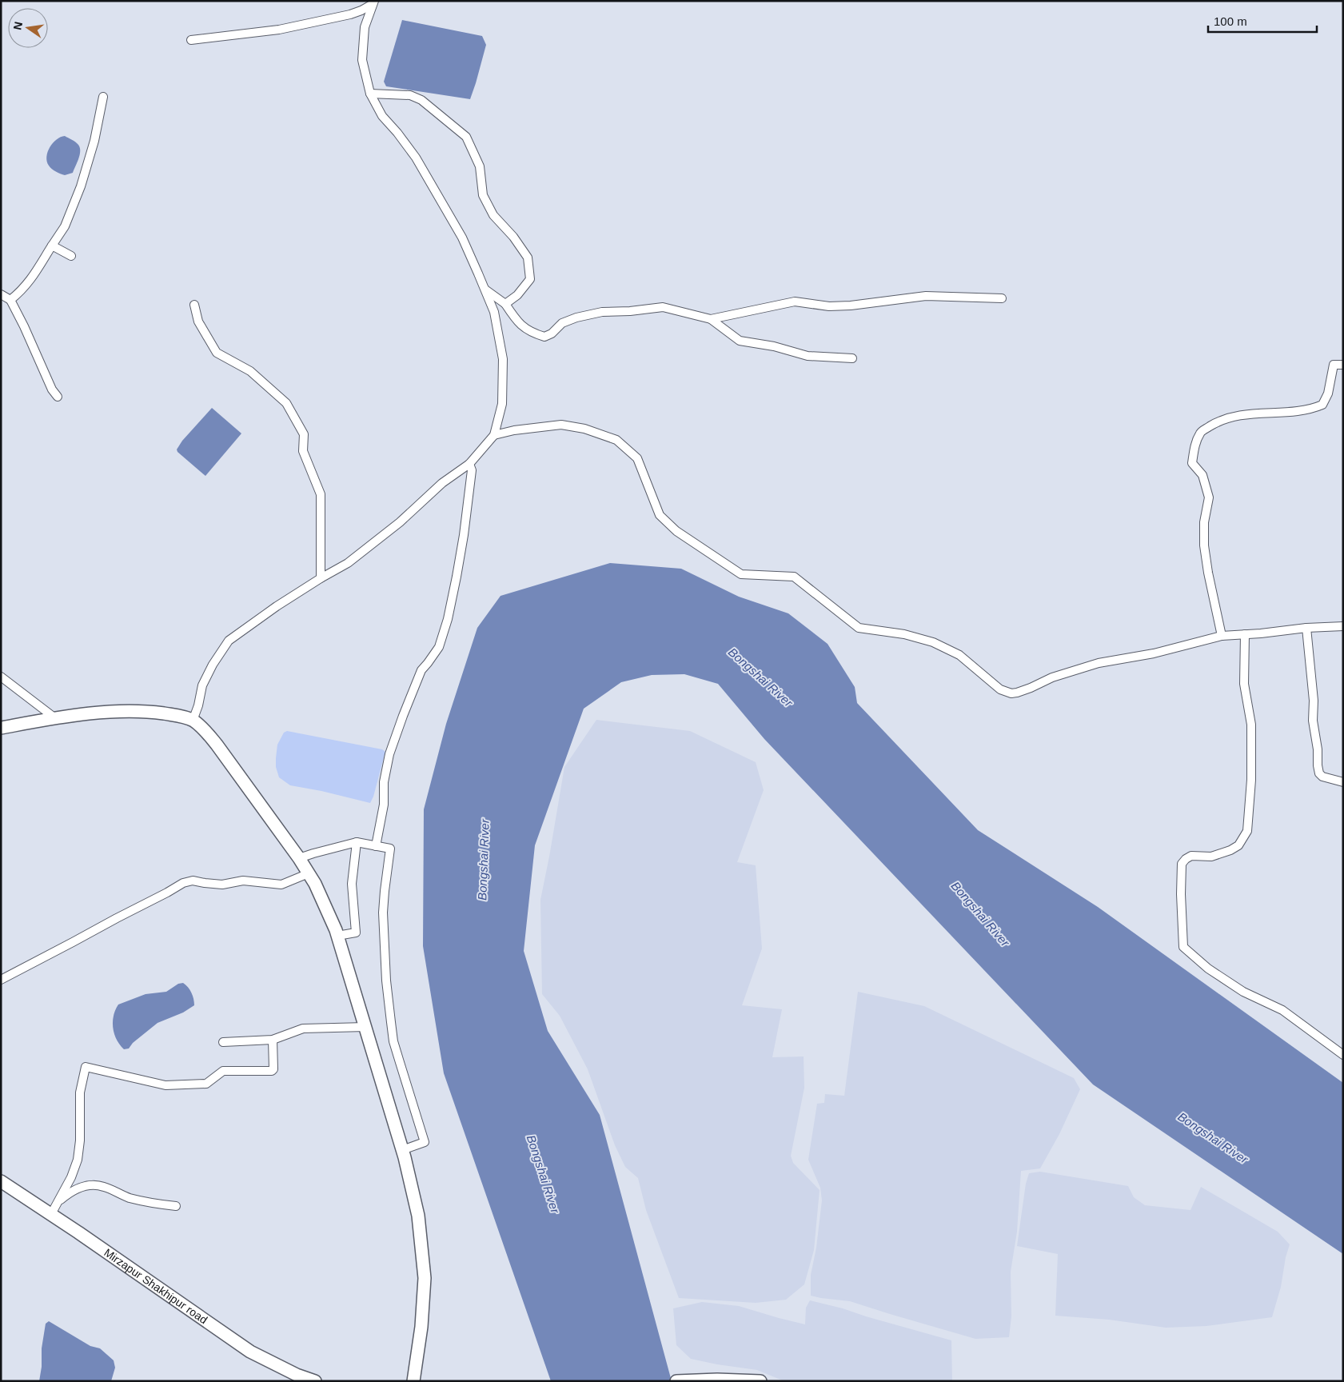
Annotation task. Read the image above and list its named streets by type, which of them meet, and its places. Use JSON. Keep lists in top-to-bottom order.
{
  "streets": {
    "street": ["Mirzapur Shakhipur road"]
  },
  "water": ["Bongshai River"],
  "scale_bar": "100 m",
  "north": "left"
}
